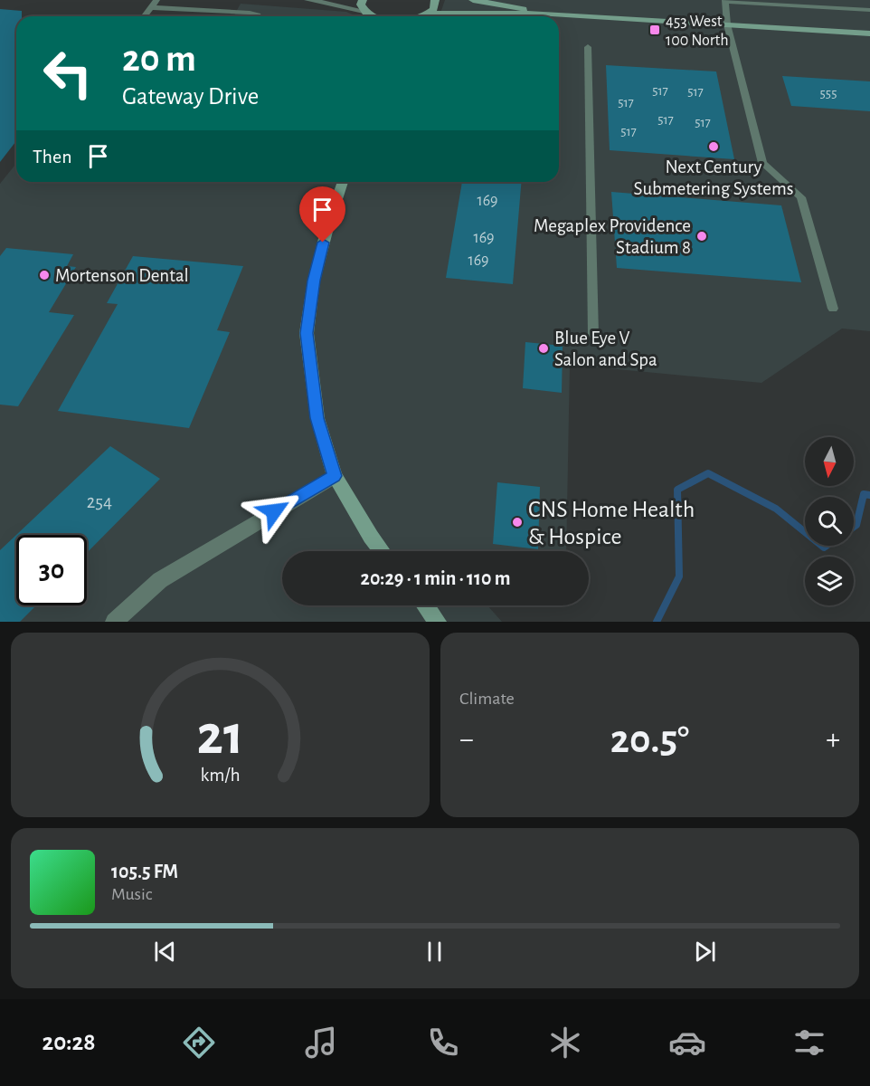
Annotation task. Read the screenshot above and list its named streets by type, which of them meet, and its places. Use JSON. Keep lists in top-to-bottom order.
{
  "places": {
    "transit": ["453 West 100 North"],
    "other": [
      "Next Century Submetering Systems",
      "Megaplex Providence Stadium 8",
      "Mortenson Dental",
      "Blue Eye V Salon and Spa",
      "CNS Home Health & Hospice"
    ]
  },
  "house_numbers": [
    "517",
    "517",
    "555",
    "517",
    "517",
    "517",
    "517",
    "169",
    "169",
    "169",
    "254"
  ],
  "north": "bottom",
  "page": {
    "turn": ["20 m", "Gateway Drive"],
    "then": "Then",
    "limit": "30",
    "trip": "20:29 · 1 min · 110 m",
    "tile": "Climate",
    "heat": ["−", "20.5°", "+"],
    "song": ["105.5 FM", "Music"],
    "tabs": "20:28",
    "gauge": ["21", "km/h"]
  }
}
